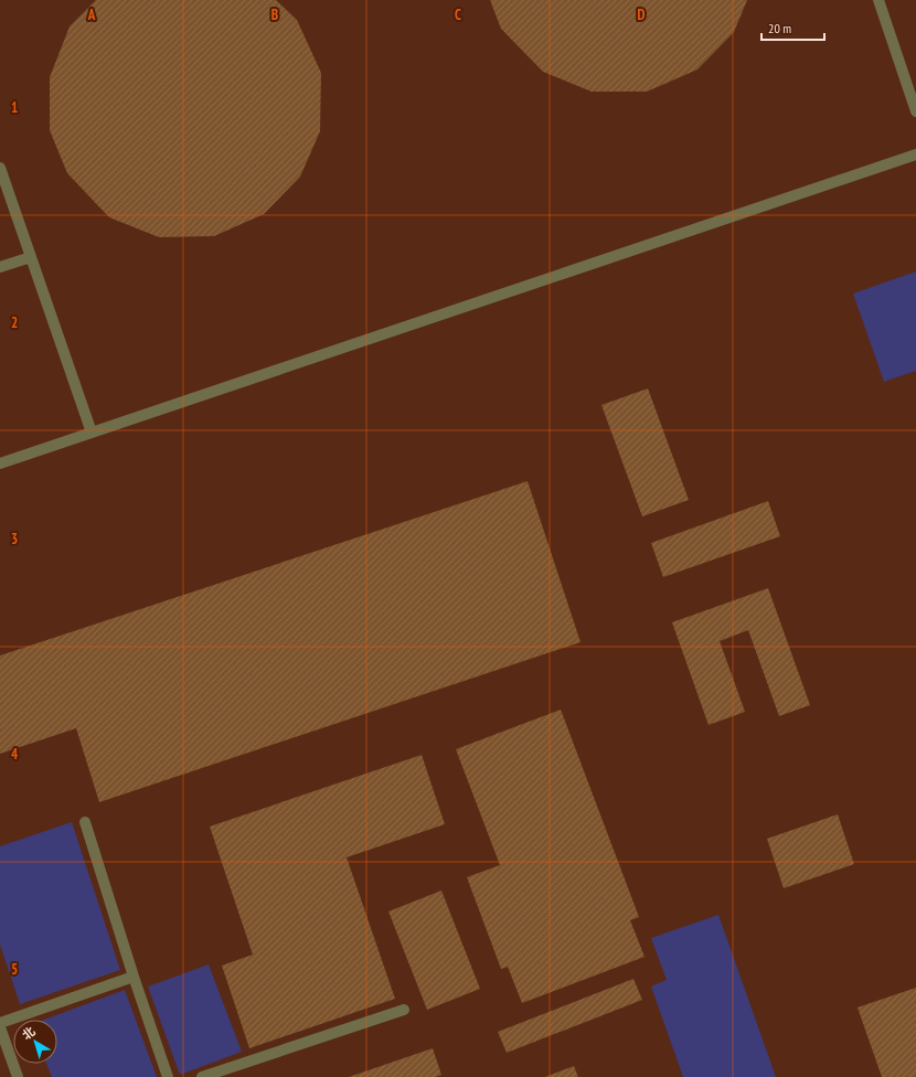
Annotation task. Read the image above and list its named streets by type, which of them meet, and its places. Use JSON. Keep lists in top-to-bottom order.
{
  "scale_bar": "20 m",
  "north": "top left",
  "grid": {
    "columns": [
      "A",
      "B",
      "C",
      "D"
    ],
    "rows": [
      "1",
      "2",
      "3",
      "4",
      "5"
    ]
  }
}
